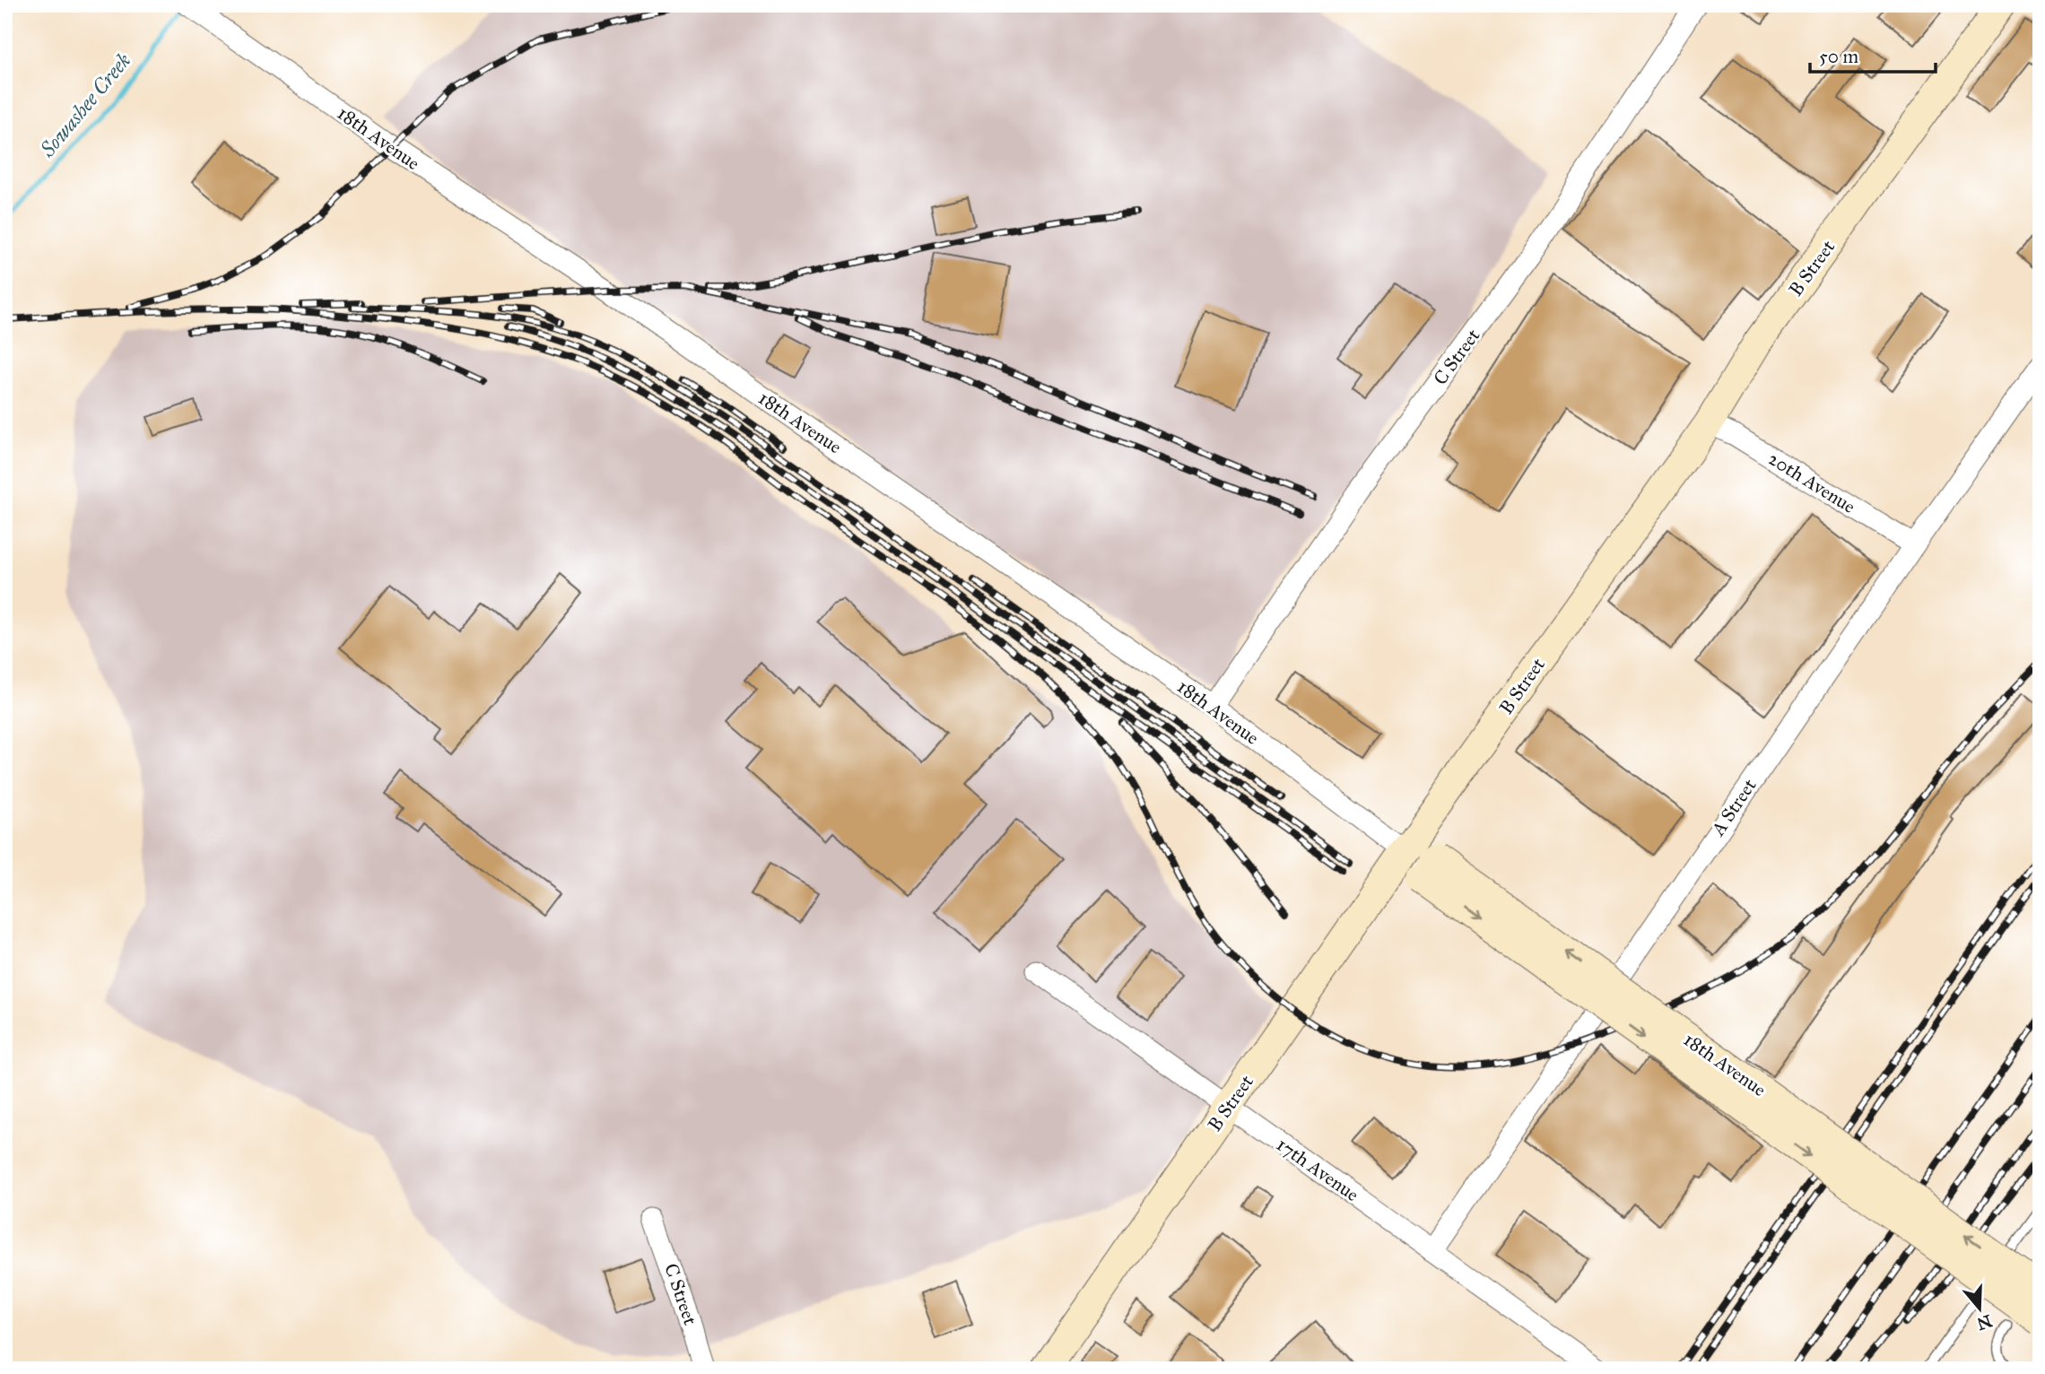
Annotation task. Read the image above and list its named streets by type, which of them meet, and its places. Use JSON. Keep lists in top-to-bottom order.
{
  "streets": {
    "street": [
      "18th Avenue",
      "B Street",
      "C Street",
      "20th Avenue",
      "A Street",
      "17th Avenue"
    ]
  },
  "crossings": [
    ["18th Avenue", "B Street"],
    ["18th Avenue", "C Street"],
    ["B Street", "20th Avenue"],
    ["B Street", "17th Avenue"],
    ["20th Avenue", "A Street"],
    ["A Street", "17th Avenue"]
  ],
  "water": ["Sowashee Creek"],
  "scale_bar": "50 m",
  "north": "bottom"
}
